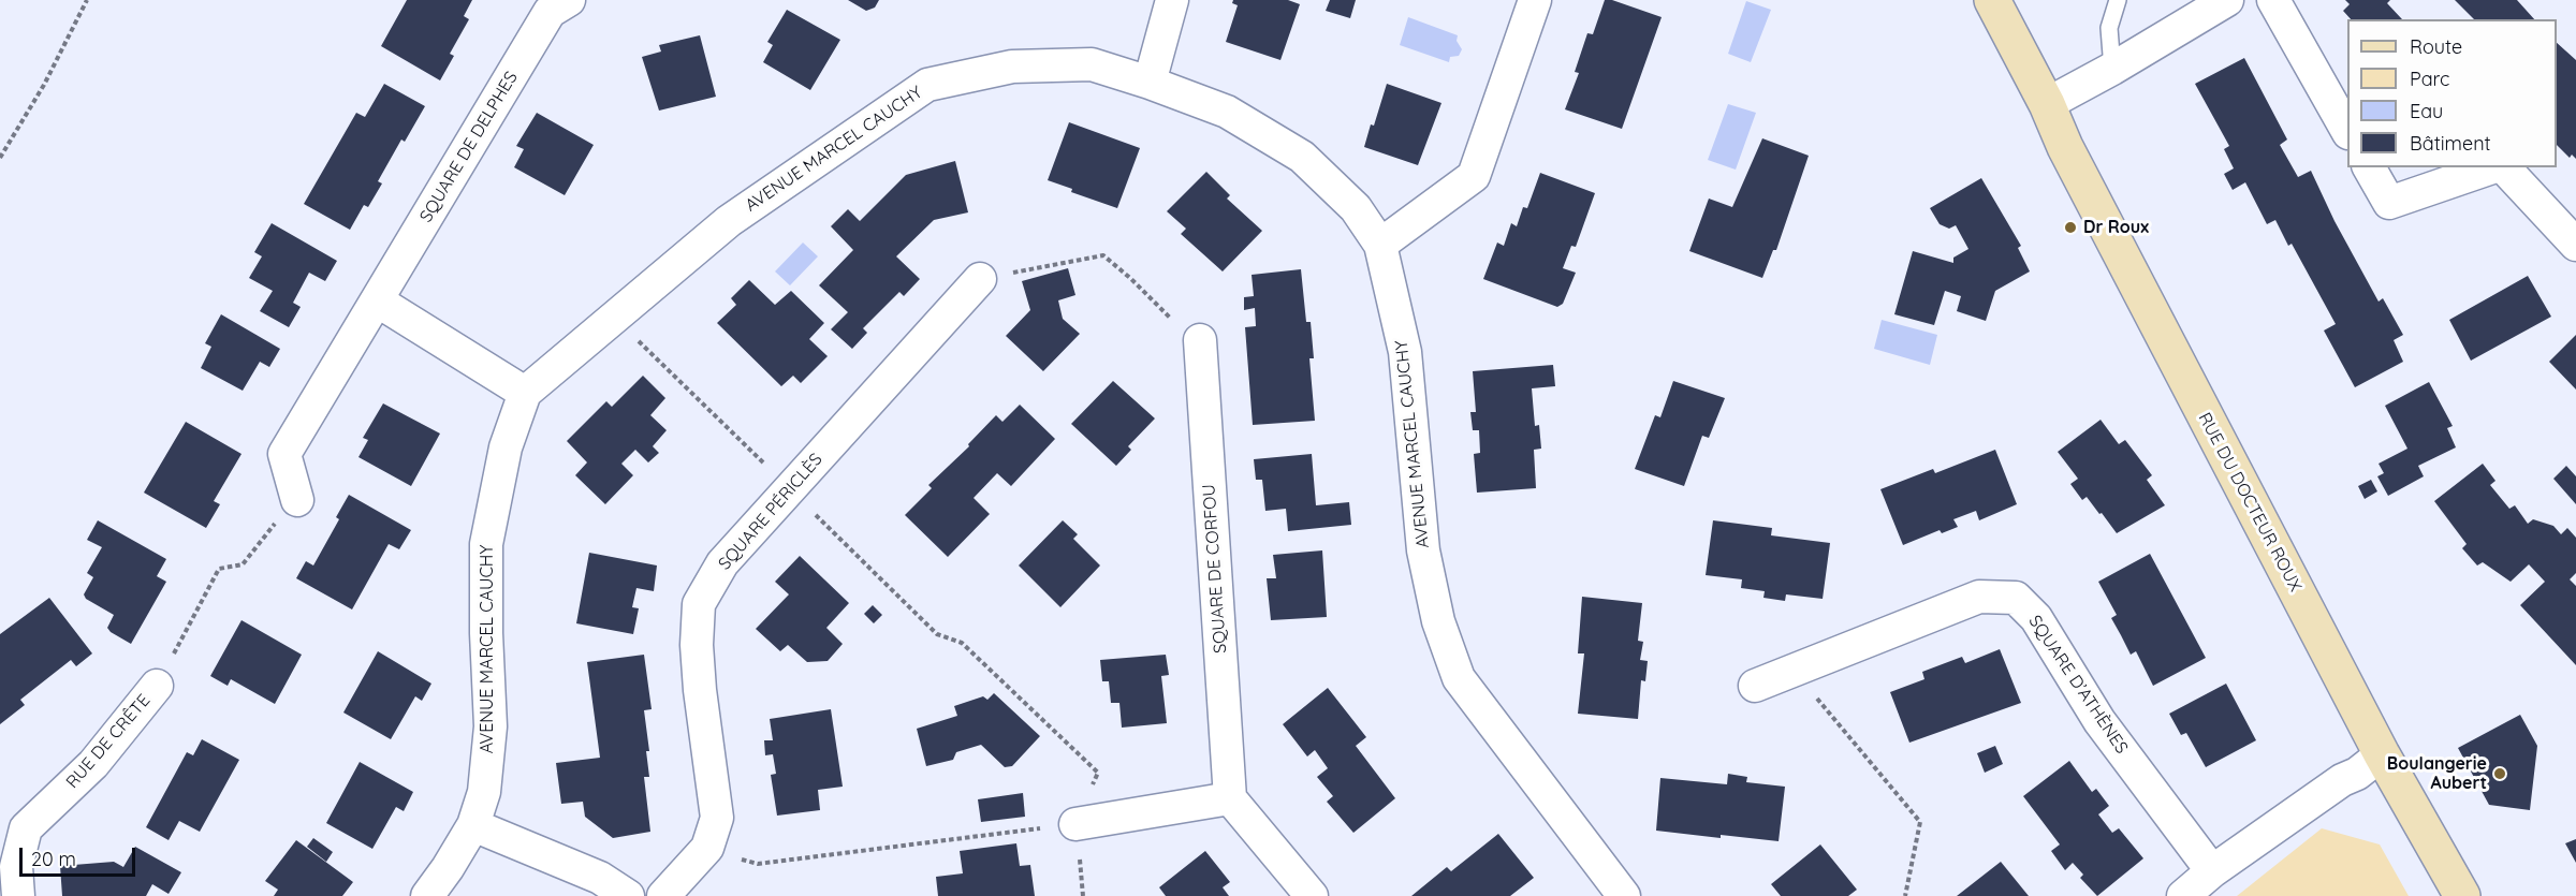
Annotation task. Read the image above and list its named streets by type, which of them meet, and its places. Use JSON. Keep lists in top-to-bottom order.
{
  "streets": {
    "main road": ["RUE DU DOCTEUR ROUX"],
    "street": [
      "SQUARE DE DELPHES",
      "AVENUE MARCEL CAUCHY",
      "SQUARE PÉRICLÈS",
      "SQUARE DE CORFOU",
      "SQUARE D’ATHÈNES",
      "RUE DE CRÊTE"
    ]
  },
  "places": ["Dr Roux", "Boulangerie Aubert"],
  "legend": [
    "Route",
    "Parc",
    "Eau",
    "Bâtiment"
  ],
  "scale_bar": "20 m"
}
